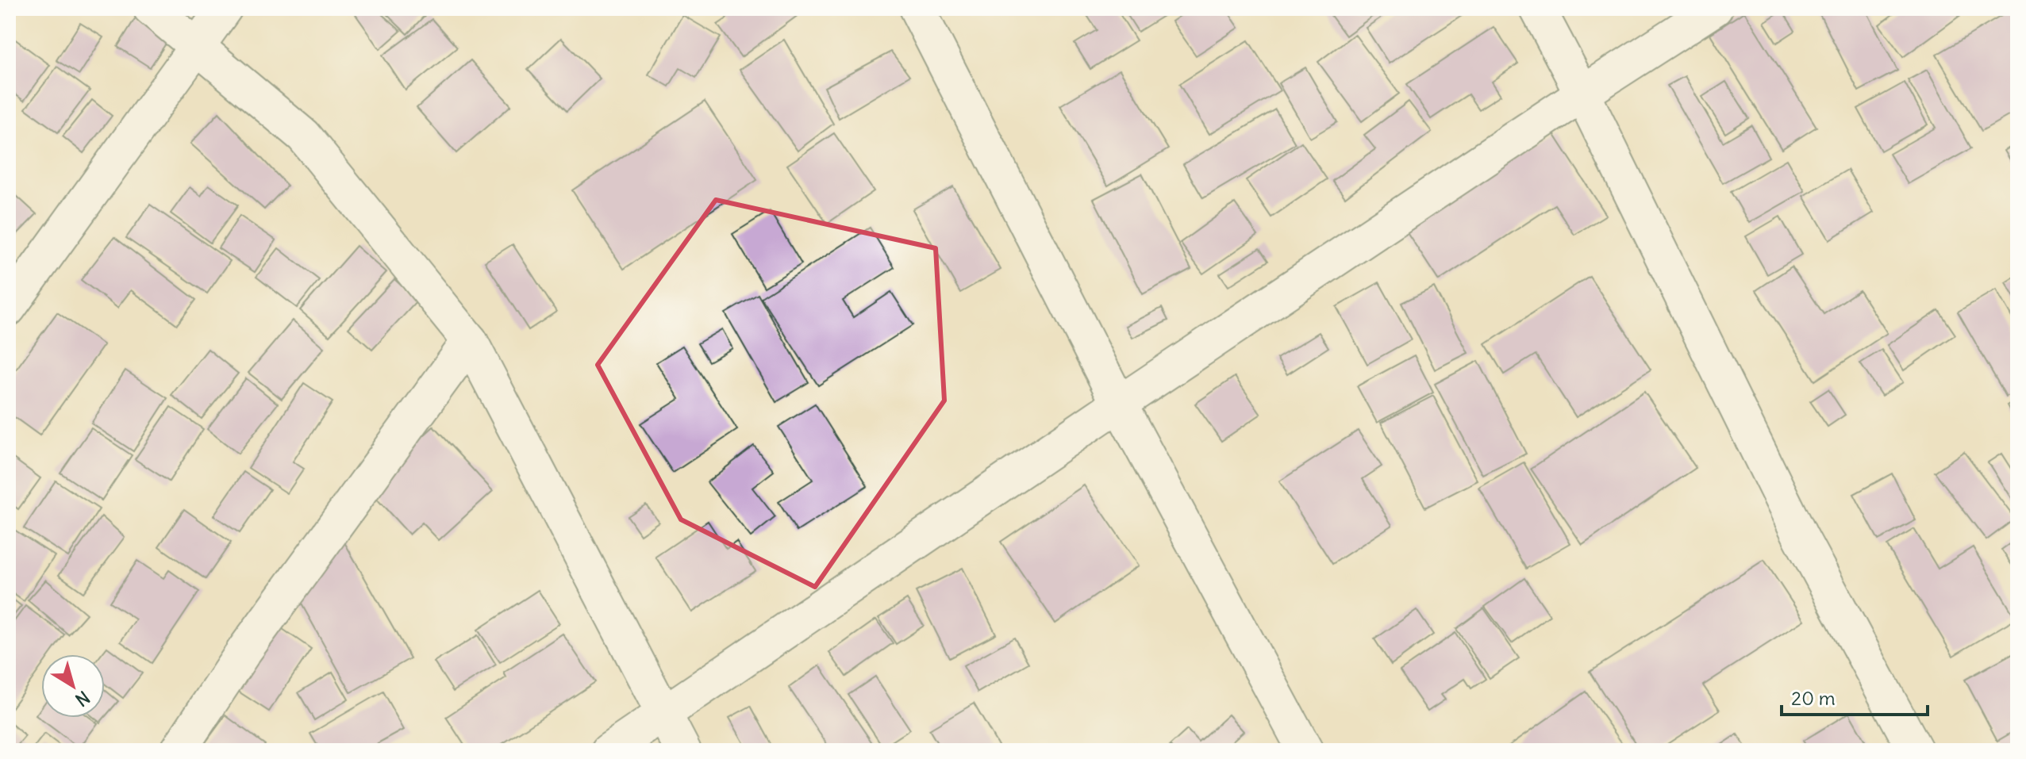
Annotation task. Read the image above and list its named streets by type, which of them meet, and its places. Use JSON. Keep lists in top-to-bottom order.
{
  "scale_bar": "20 m",
  "north": "bottom right"
}
